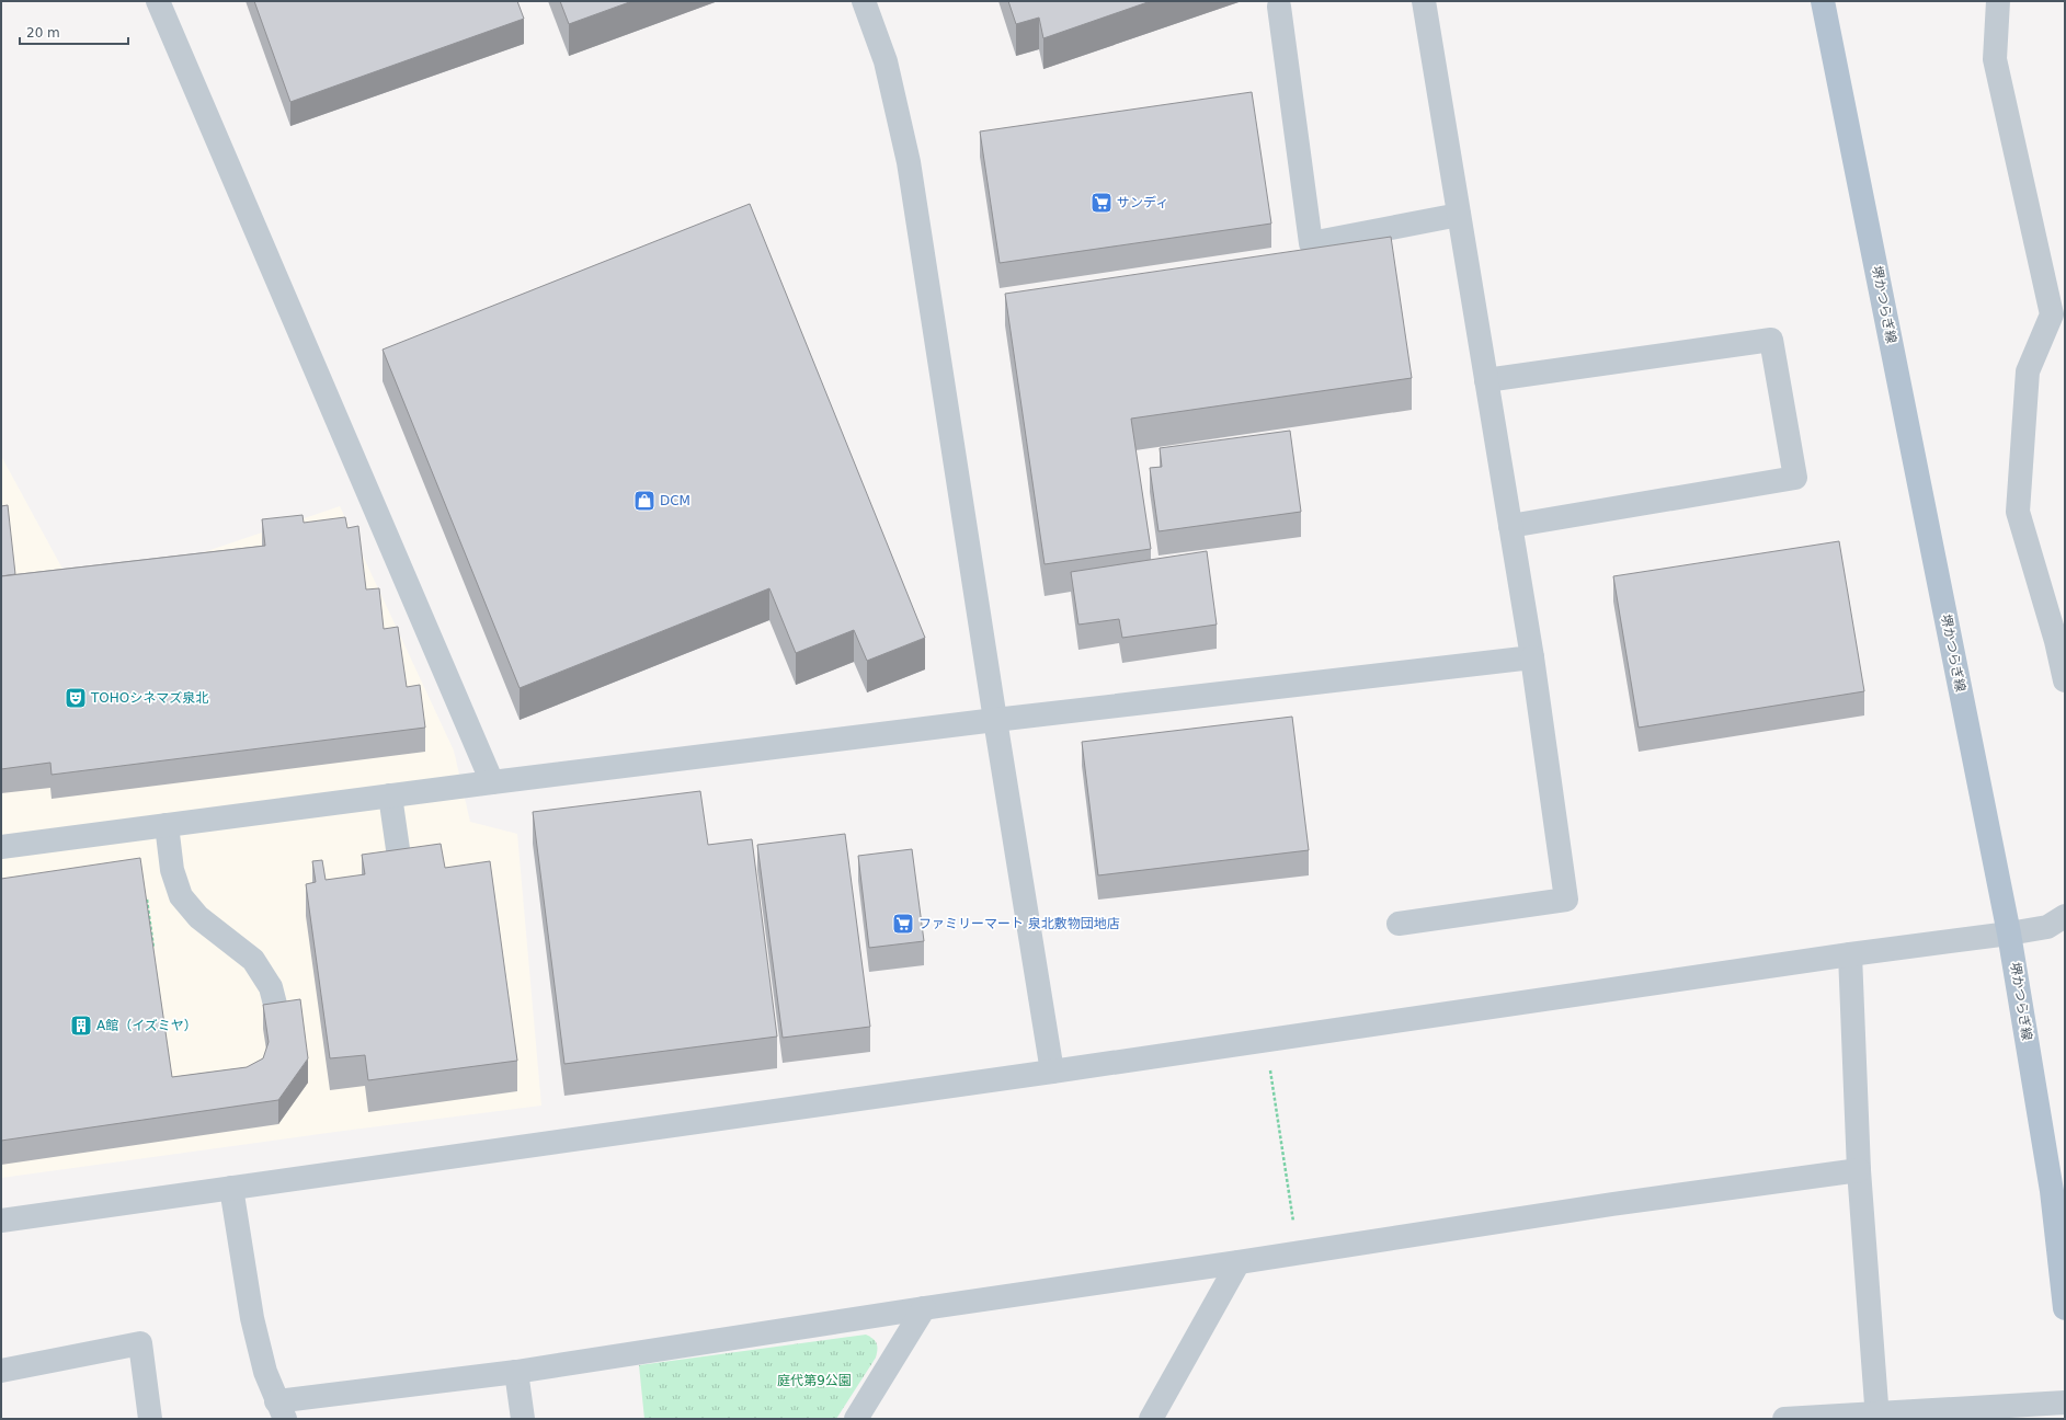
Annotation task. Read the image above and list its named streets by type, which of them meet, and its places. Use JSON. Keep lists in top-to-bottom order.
{
  "streets": {
    "main road": ["堺かつらぎ線"]
  },
  "parks": ["庭代第9公園"],
  "places": {
    "supermarket": ["サンディ", "ファミリーマート 泉北敷物団地店"],
    "shop": ["DCM"],
    "theatre": ["TOHOシネマズ泉北"],
    "building": ["A館（イズミヤ）"]
  },
  "scale_bar": "20 m"
}
